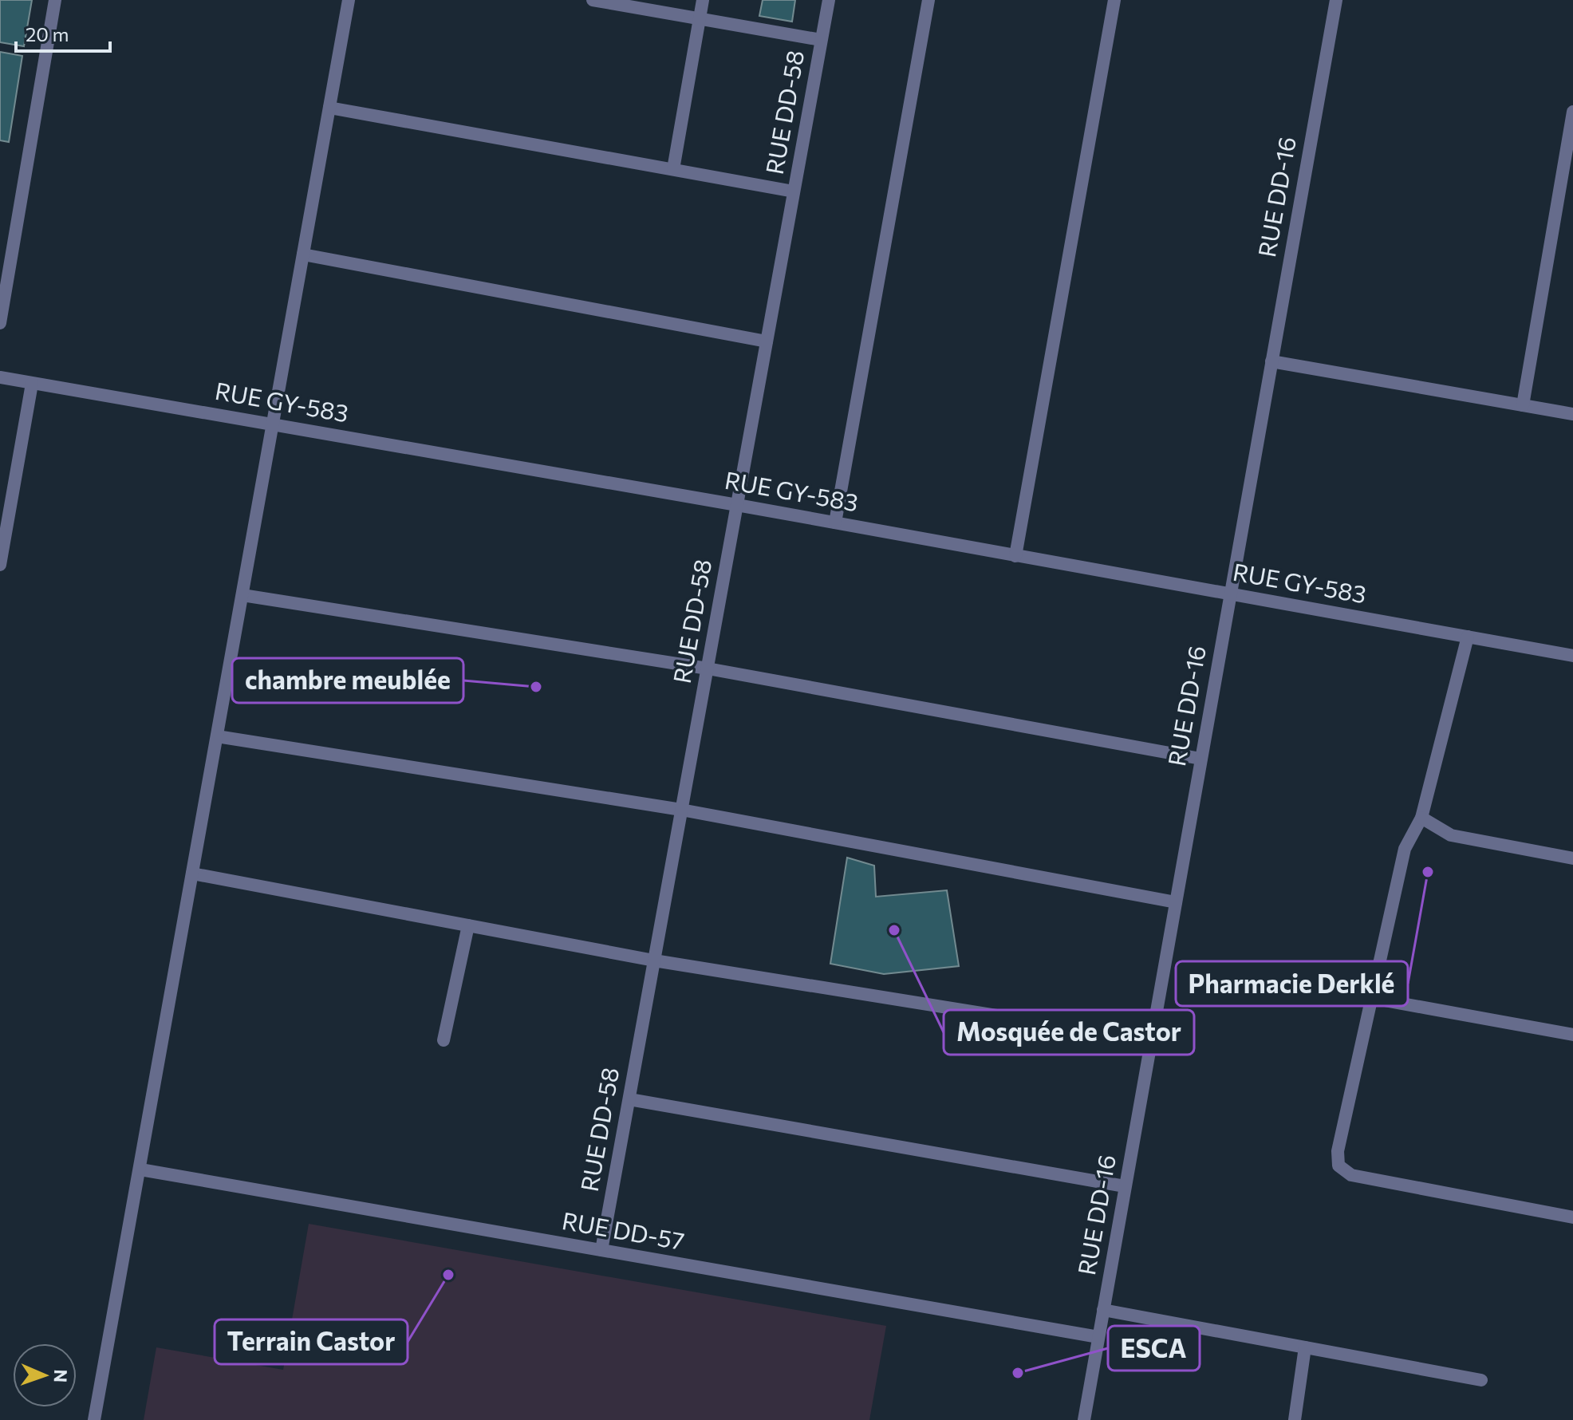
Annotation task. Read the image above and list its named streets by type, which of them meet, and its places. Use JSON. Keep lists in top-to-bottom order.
{
  "streets": {
    "street": [
      "RUE DD-58",
      "RUE DD-16",
      "RUE GY-583",
      "RUE DD-57"
    ]
  },
  "crossings": [
    ["RUE DD-58", "RUE GY-583"],
    ["RUE DD-58", "RUE DD-57"],
    ["RUE DD-16", "RUE GY-583"],
    ["RUE DD-16", "RUE DD-57"]
  ],
  "places": [
    "chambre meublée",
    "Pharmacie Derklé",
    "Mosquée de Castor",
    "Terrain Castor",
    "ESCA"
  ],
  "scale_bar": "20 m",
  "north": "right"
}
